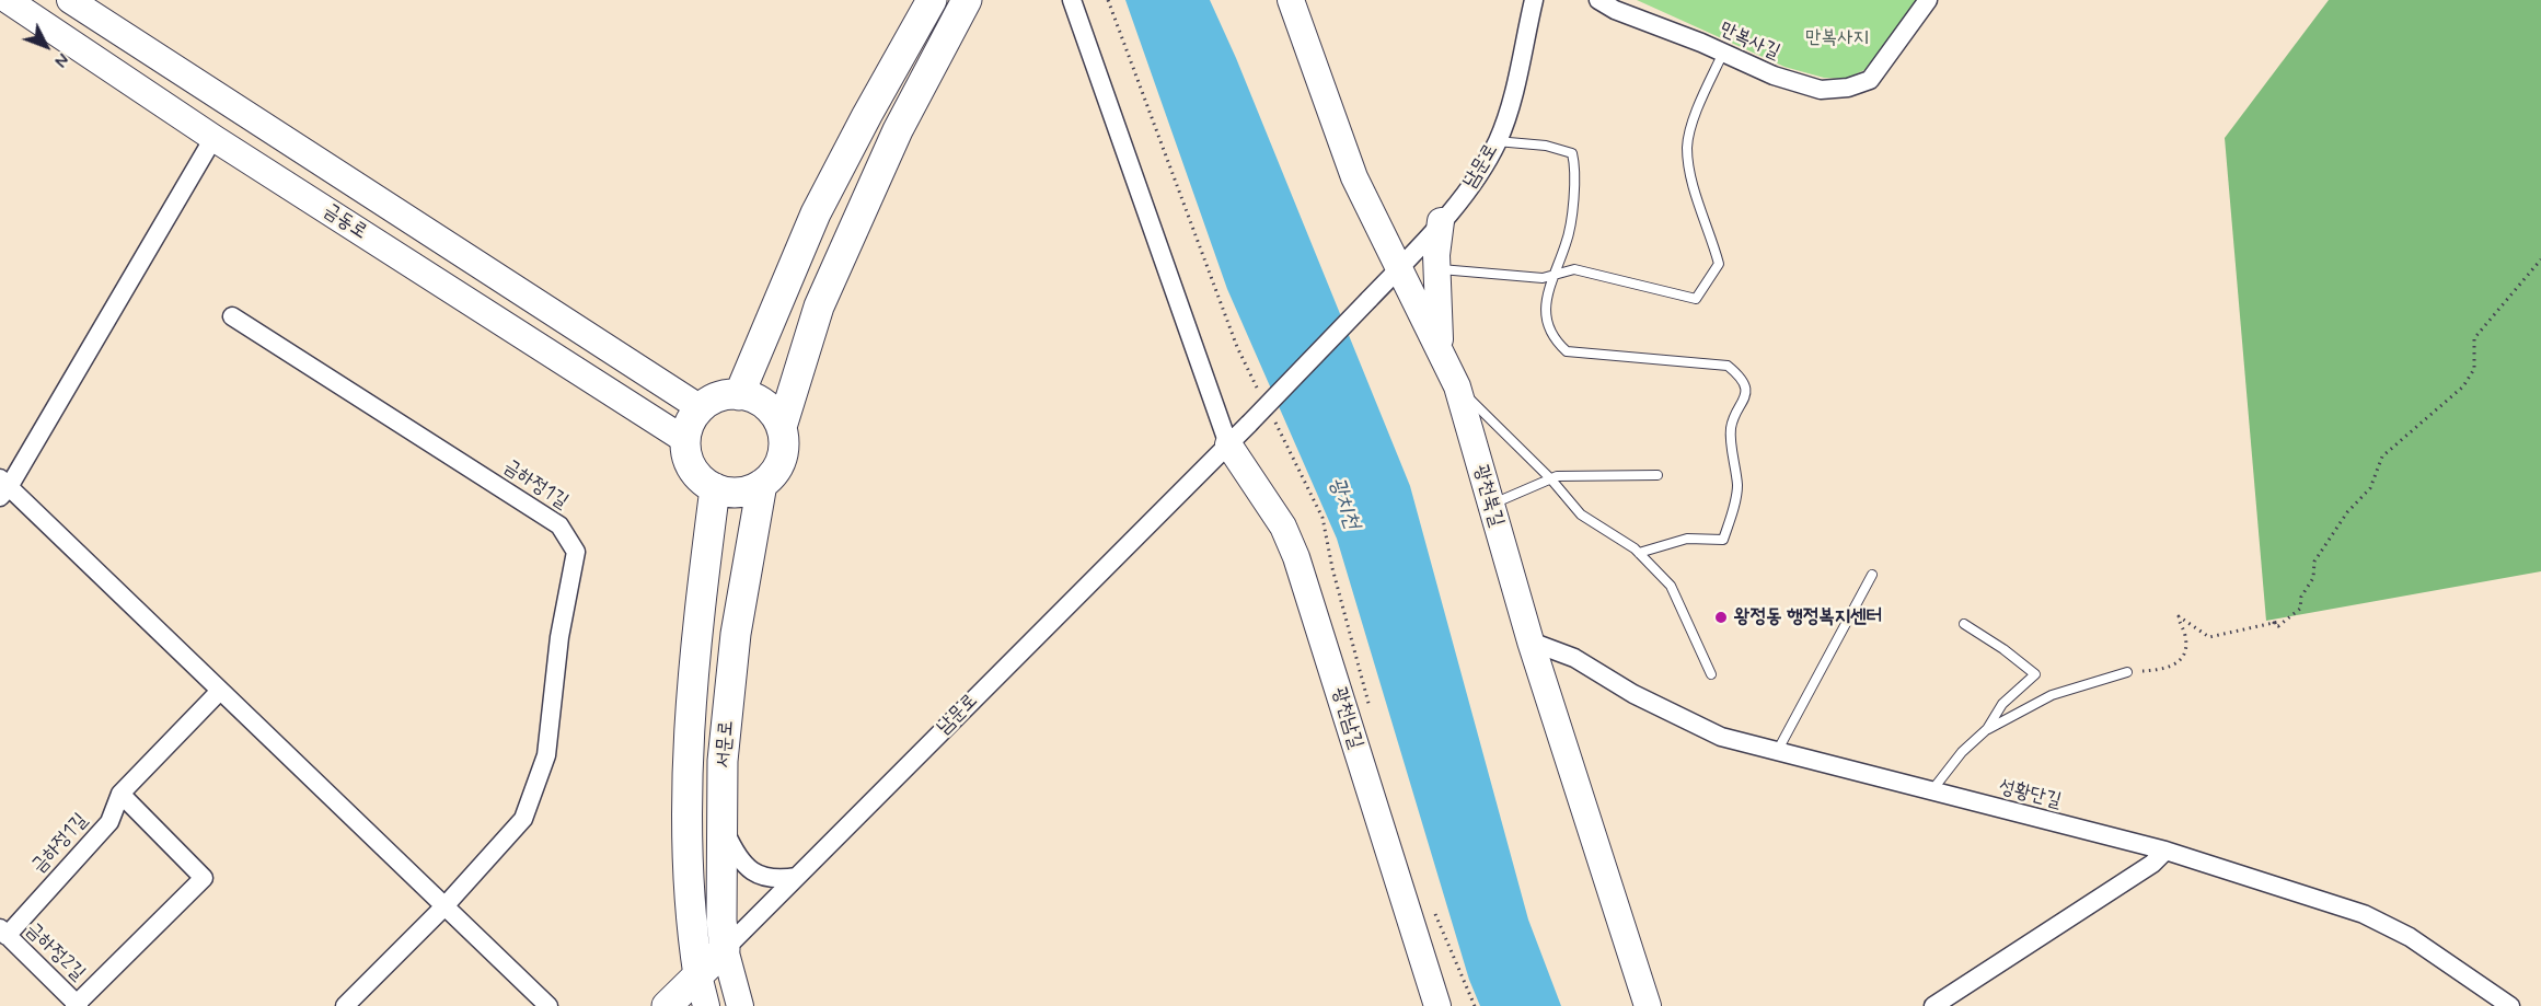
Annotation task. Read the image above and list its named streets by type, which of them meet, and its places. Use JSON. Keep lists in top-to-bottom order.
{
  "streets": {
    "main road": ["남문로", "서문로"],
    "street": [
      "만복사길",
      "금동로",
      "금하정1길",
      "광천북길",
      "광천남길",
      "성황단길",
      "금하정2길"
    ]
  },
  "crossings": [
    ["남문로", "광천북길"],
    ["남문로", "광천남길"],
    ["남문로", "서문로"],
    ["금동로", "서문로"],
    ["금하정1길", "금하정2길"],
    ["광천북길", "성황단길"]
  ],
  "water": ["광치천"],
  "parks": ["만복사지"],
  "places": ["왕정동 행정복지센터"],
  "north": "bottom right"
}
